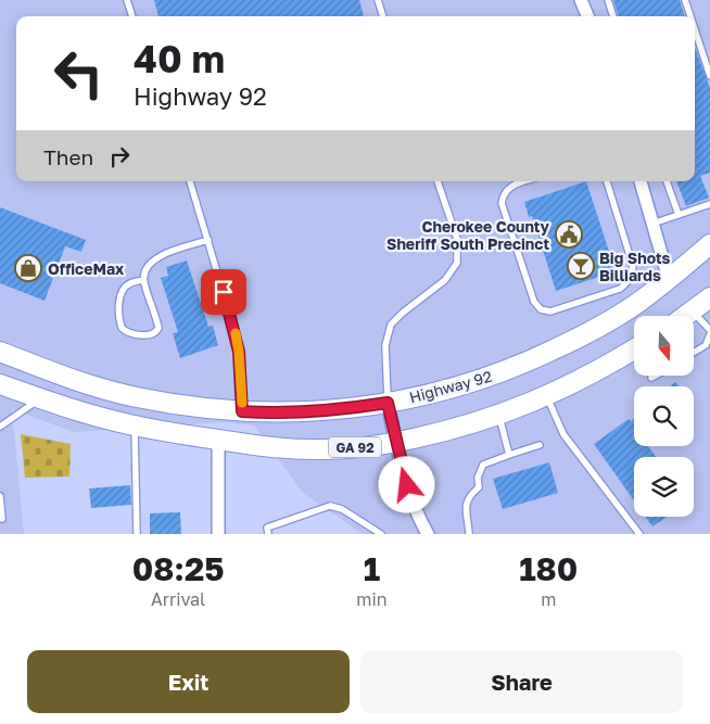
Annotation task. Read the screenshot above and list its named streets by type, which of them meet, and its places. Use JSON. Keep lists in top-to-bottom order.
{
  "streets": {
    "main road": ["Highway 92", "GA 92"]
  },
  "places": {
    "public building": ["Cherokee County Sheriff South Precinct"],
    "bar": ["Big Shots Billiards"],
    "shop": ["OfficeMax"]
  },
  "north": "bottom",
  "page": {
    "turn": ["40 m", "Highway 92"],
    "then": "Then",
    "eta": [
      "08:25",
      "Arrival",
      "1",
      "min",
      "180",
      "m"
    ],
    "buttons": ["Exit", "Share"]
  }
}
